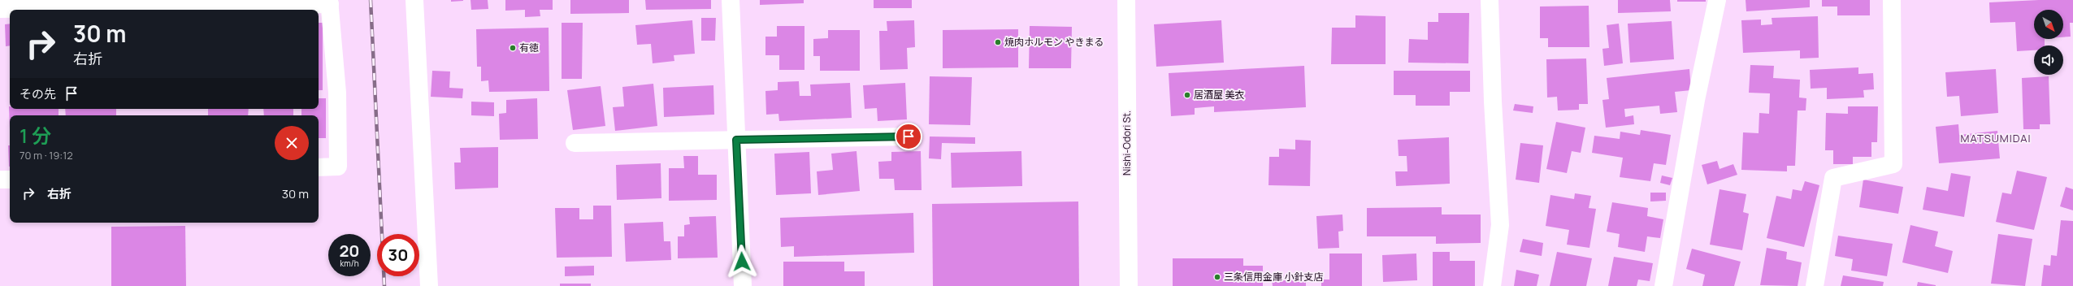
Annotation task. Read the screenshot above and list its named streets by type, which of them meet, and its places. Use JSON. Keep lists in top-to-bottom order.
{
  "streets": {
    "street": ["Nishi-Odori St."]
  },
  "districts": ["MATSUMIDAI"],
  "places": [
    "焼肉ホルモン やきまる",
    "有徳",
    "居酒屋 美衣",
    "三条信用金庫 小針支店"
  ],
  "north": "bottom right",
  "page": {
    "turn": ["30 m", "右折"],
    "then": "その先",
    "heading": ["1 分", "70 m · 19:12"],
    "list": [
      {
        "name": "右折",
        "value": "30 m"
      }
    ],
    "speed": "20 km/h",
    "limit": "30"
  }
}
